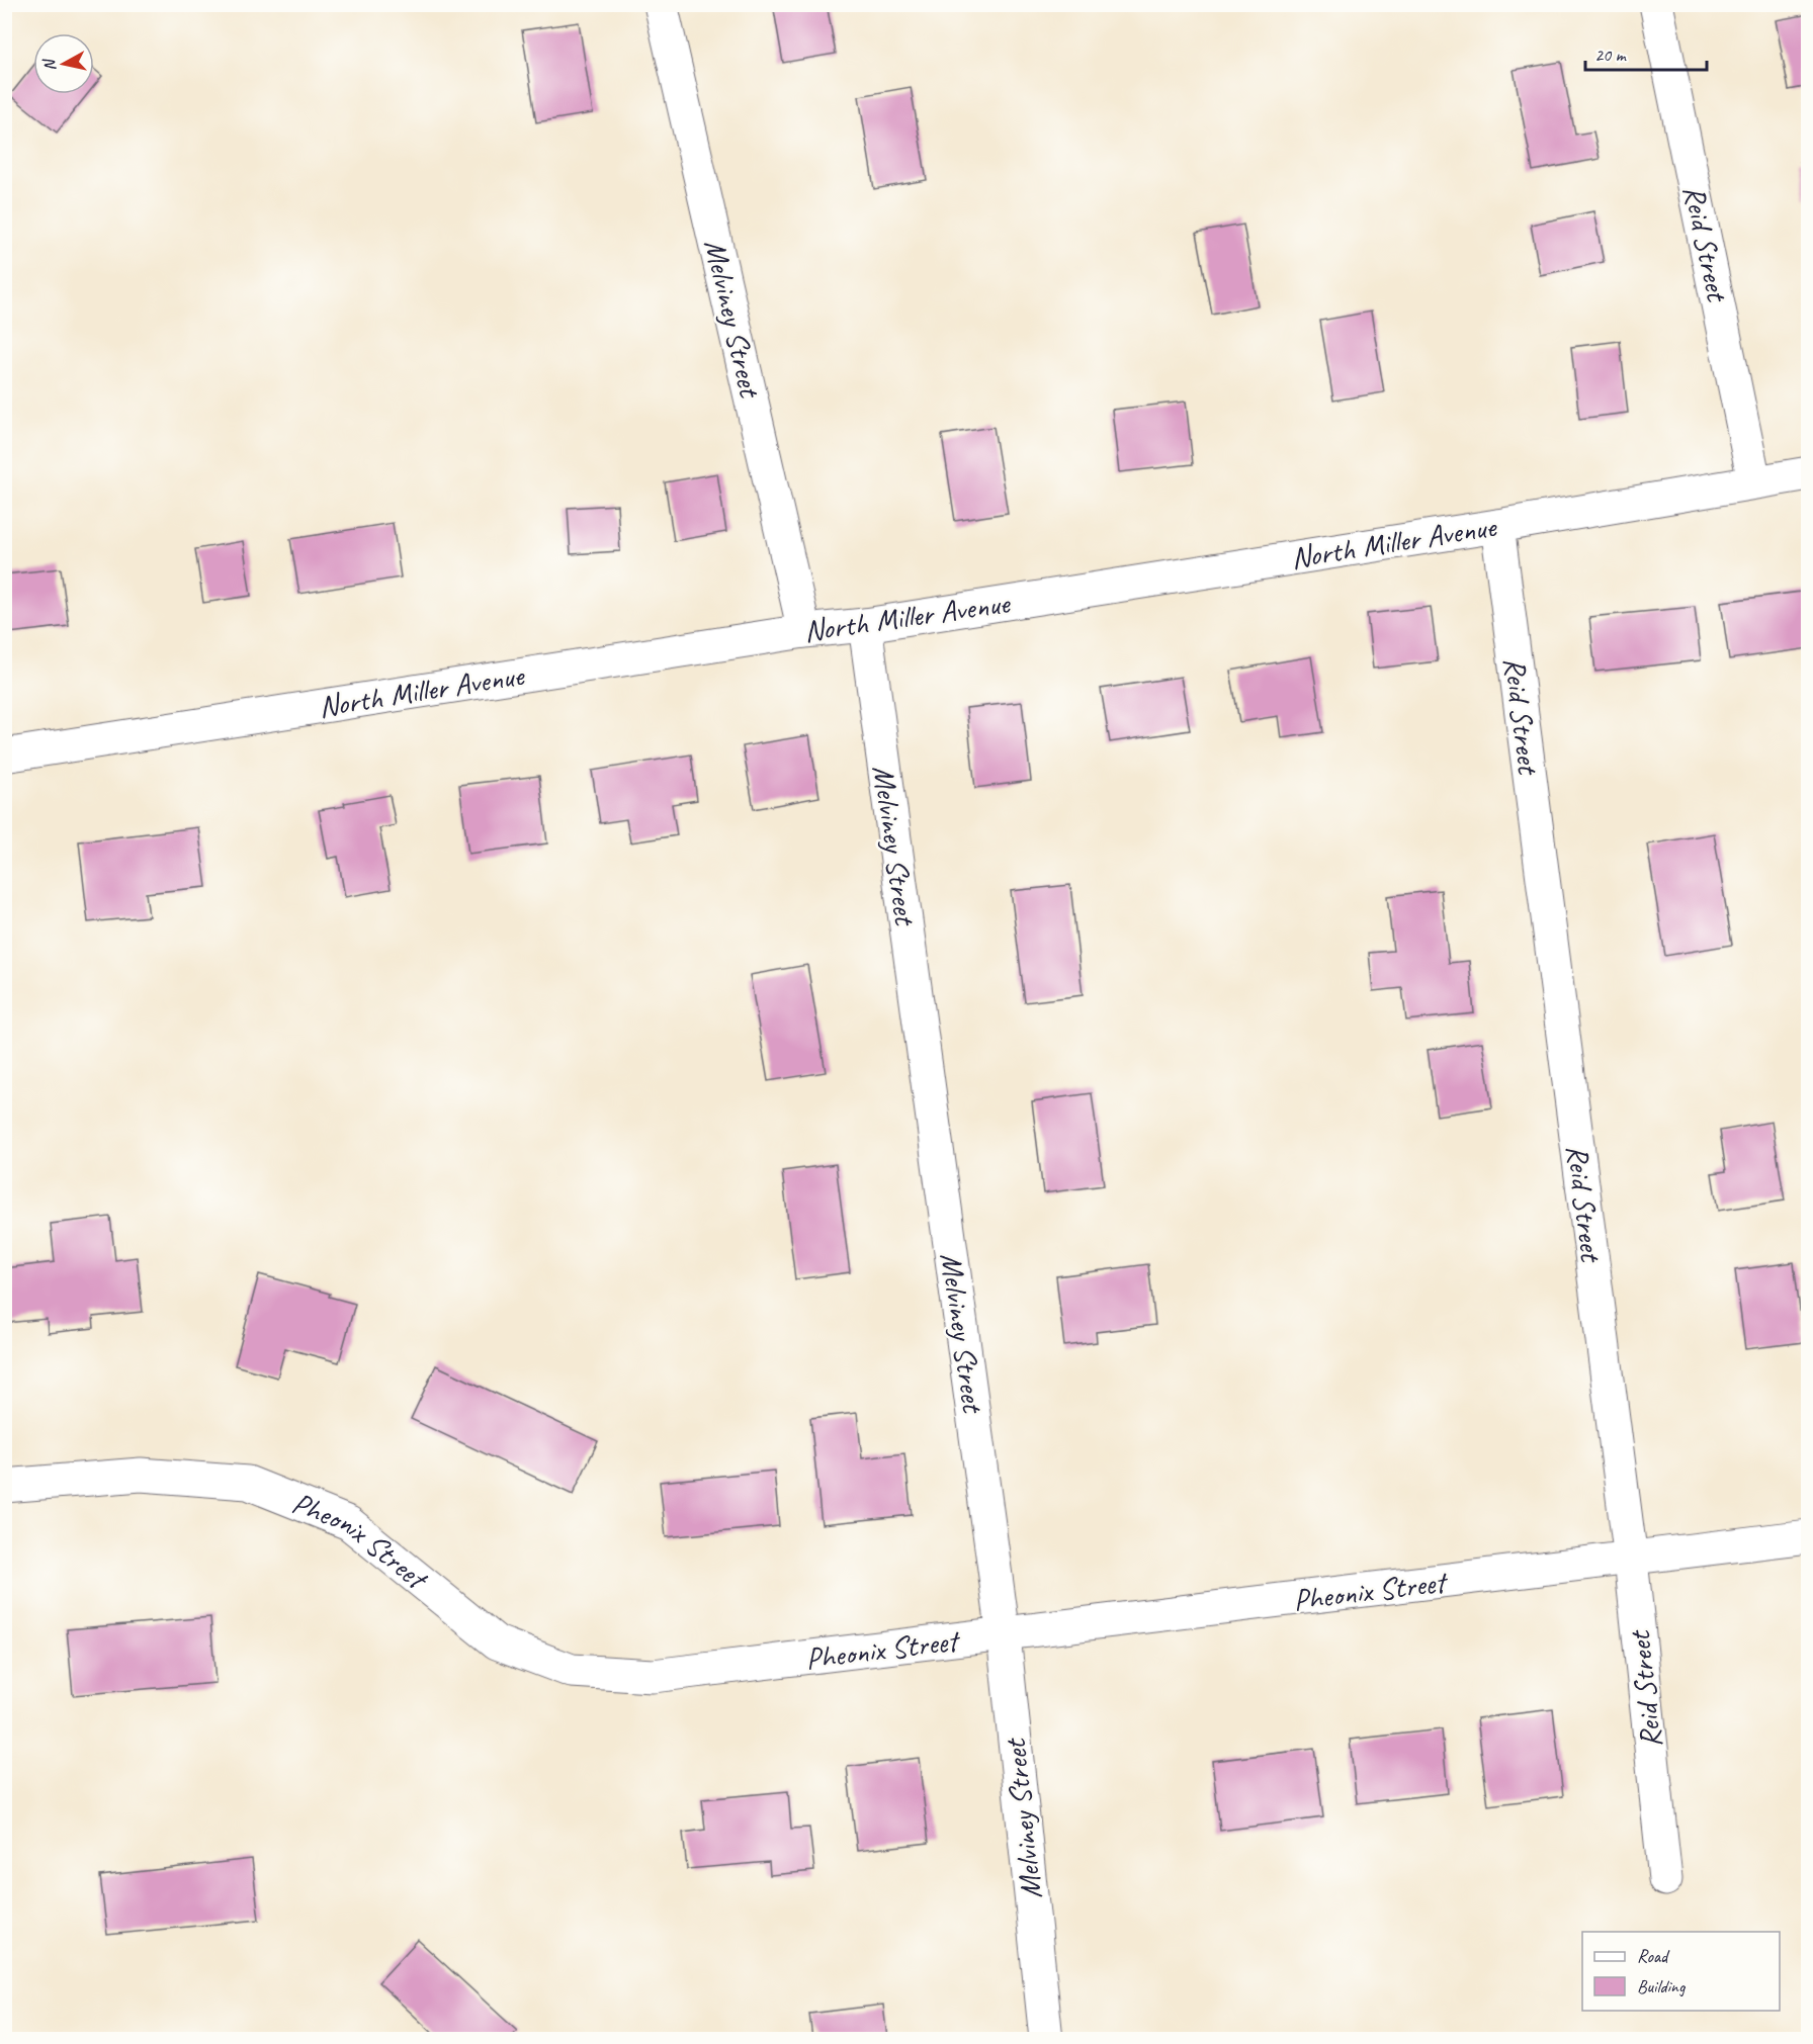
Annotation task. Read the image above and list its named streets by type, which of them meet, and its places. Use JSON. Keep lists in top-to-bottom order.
{
  "streets": {
    "street": [
      "Reid Street",
      "Melviney Street",
      "North Miller Avenue",
      "Pheonix Street"
    ]
  },
  "crossings": [
    ["Reid Street", "North Miller Avenue"],
    ["Reid Street", "Pheonix Street"],
    ["Melviney Street", "North Miller Avenue"],
    ["Melviney Street", "Pheonix Street"]
  ],
  "legend": ["Road", "Building"],
  "scale_bar": "20 m",
  "north": "left"
}
